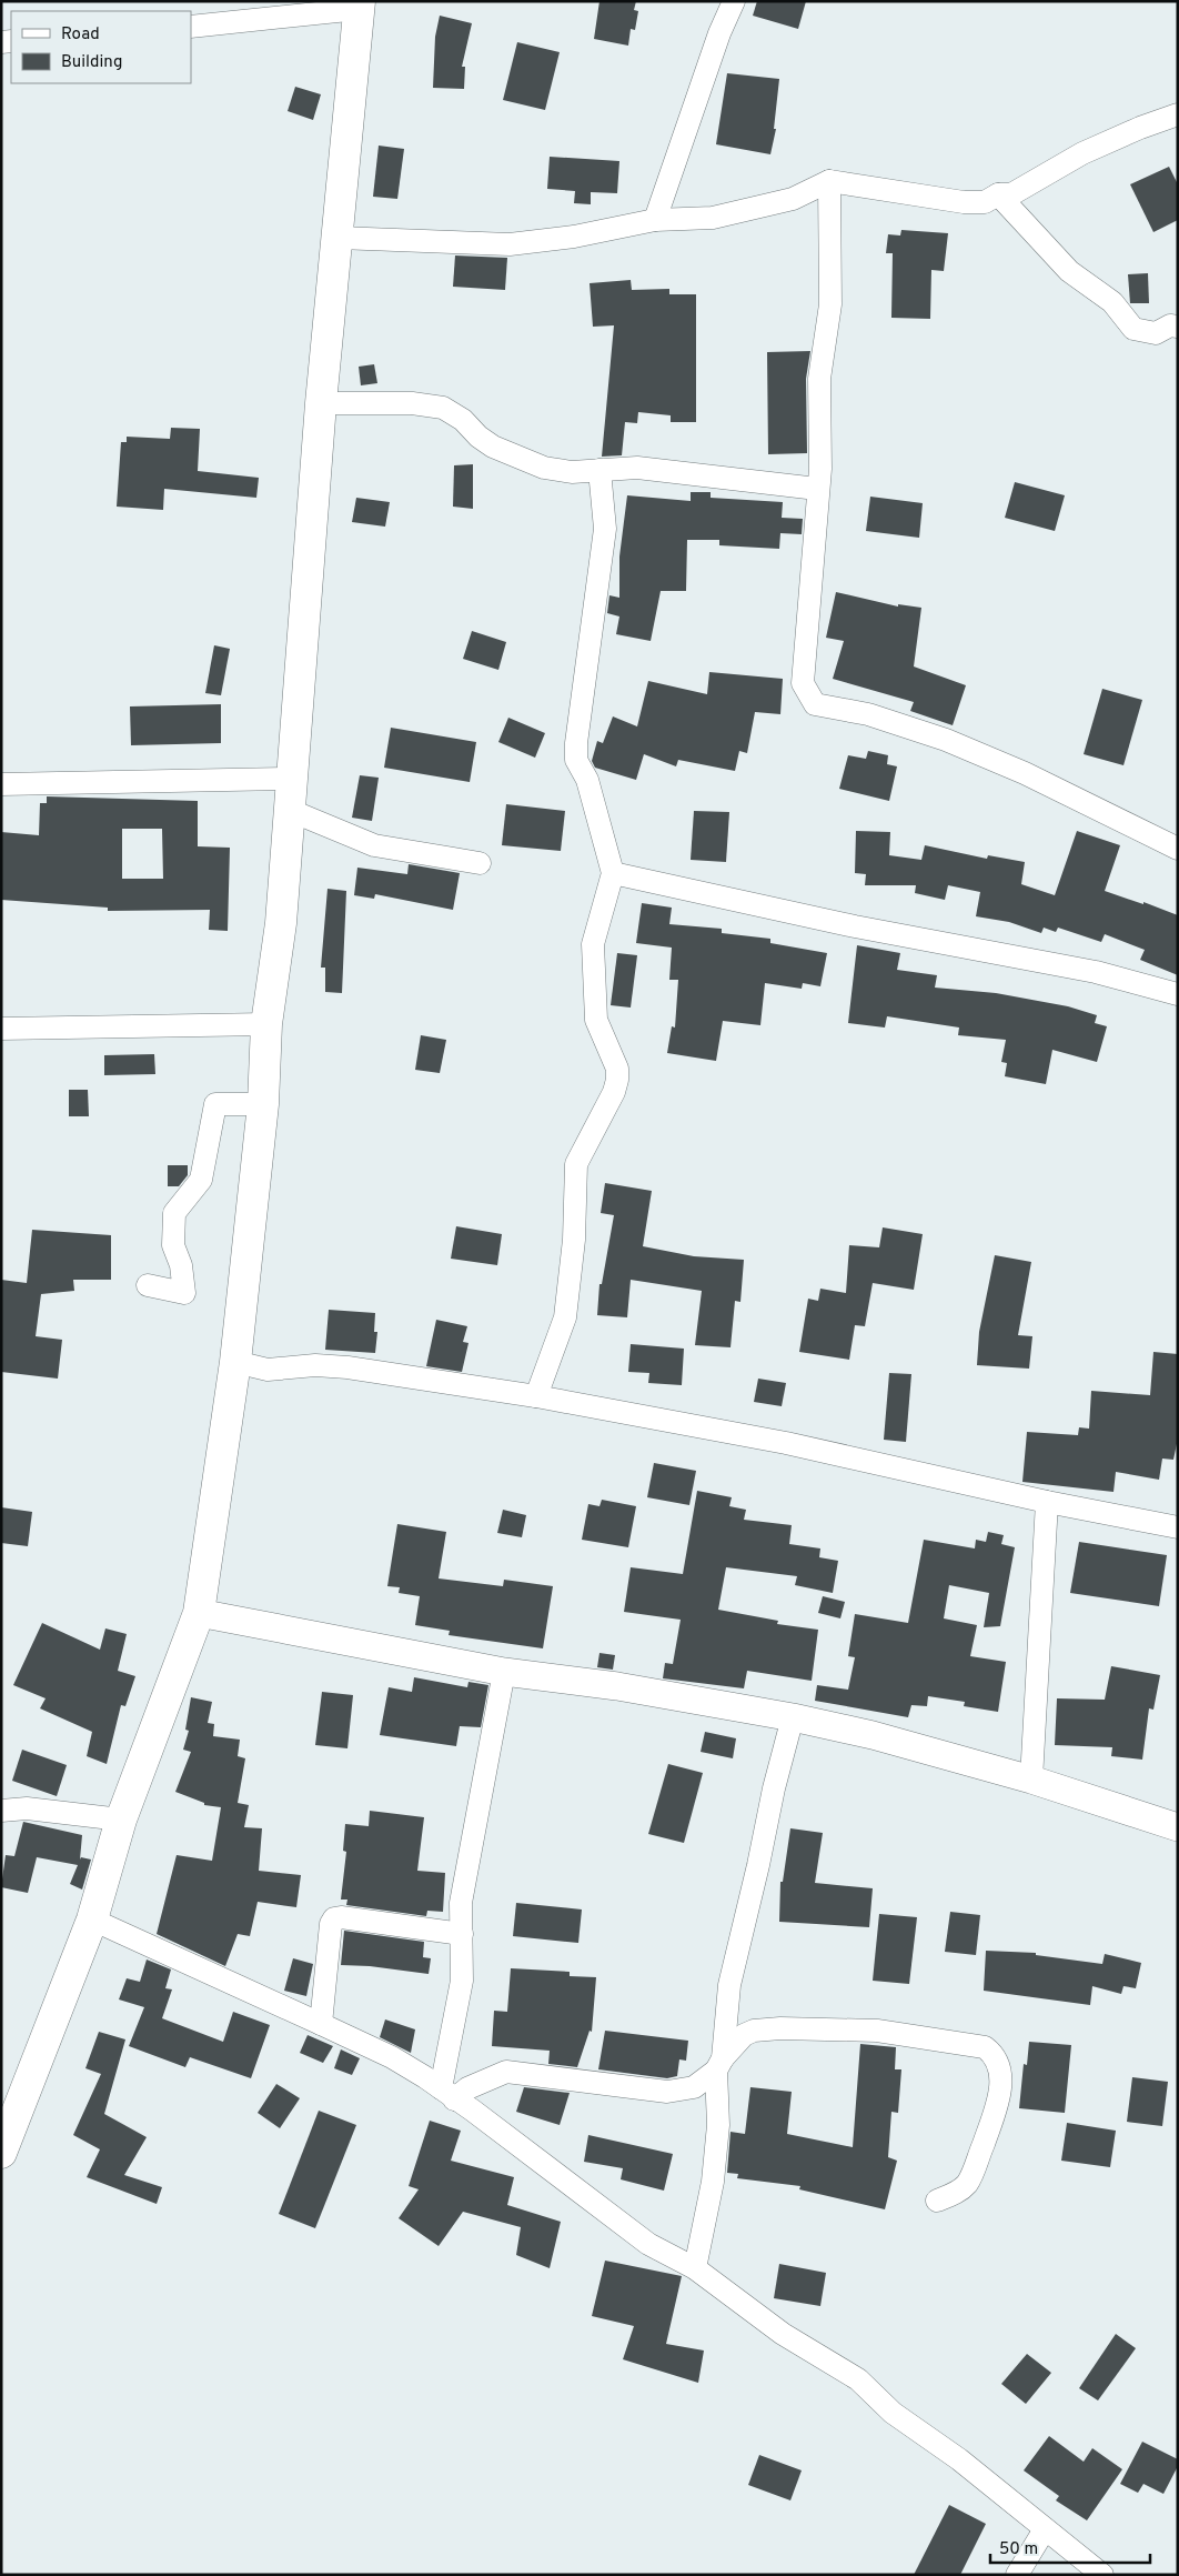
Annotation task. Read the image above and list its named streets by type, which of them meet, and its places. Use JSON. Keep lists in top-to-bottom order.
{
  "legend": ["Road", "Building"],
  "scale_bar": "50 m"
}
